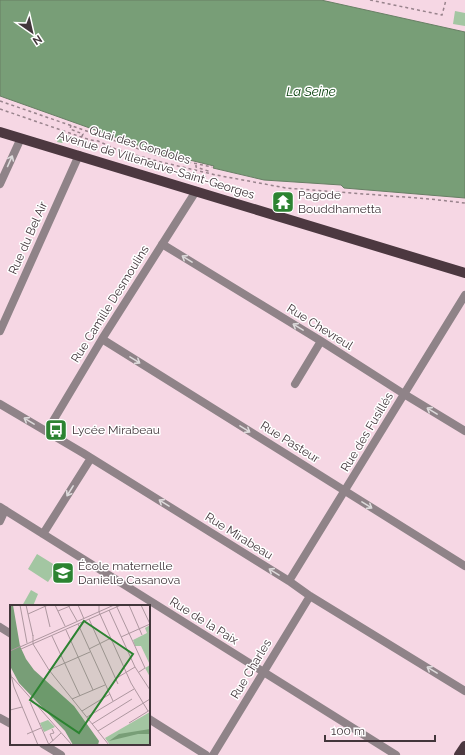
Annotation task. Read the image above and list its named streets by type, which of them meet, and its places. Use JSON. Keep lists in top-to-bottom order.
{
  "streets": {
    "main road": ["Avenue de Villeneuve-Saint-Georges"],
    "street": [
      "Rue du Bel Air",
      "Rue Camille Desmoulins",
      "Rue Chevreul",
      "Rue des Fusillés",
      "Rue Pasteur",
      "Rue Mirabeau",
      "Rue de la Paix",
      "Rue Charles"
    ],
    "path": ["Quai des Gondoles"]
  },
  "crossings": [
    ["Avenue de Villeneuve-Saint-Georges", "Rue du Bel Air"],
    ["Avenue de Villeneuve-Saint-Georges", "Rue Camille Desmoulins"],
    ["Rue Camille Desmoulins", "Rue Chevreul"],
    ["Rue Camille Desmoulins", "Rue Pasteur"],
    ["Rue Camille Desmoulins", "Rue Mirabeau"],
    ["Rue Chevreul", "Rue des Fusillés"],
    ["Rue des Fusillés", "Rue Pasteur"],
    ["Rue des Fusillés", "Rue Mirabeau"],
    ["Rue Mirabeau", "Rue Charles"],
    ["Rue de la Paix", "Rue Charles"]
  ],
  "one_way": ["Rue Chevreul", "Rue Pasteur", "Rue Mirabeau"],
  "water": ["La Seine"],
  "places": {
    "temple": ["Pagode Bouddhametta"],
    "bus stop": ["Lycée Mirabeau"],
    "school or university": ["École maternelle Danielle Casanova"]
  },
  "scale_bar": "100 m",
  "north": "bottom right"
}
